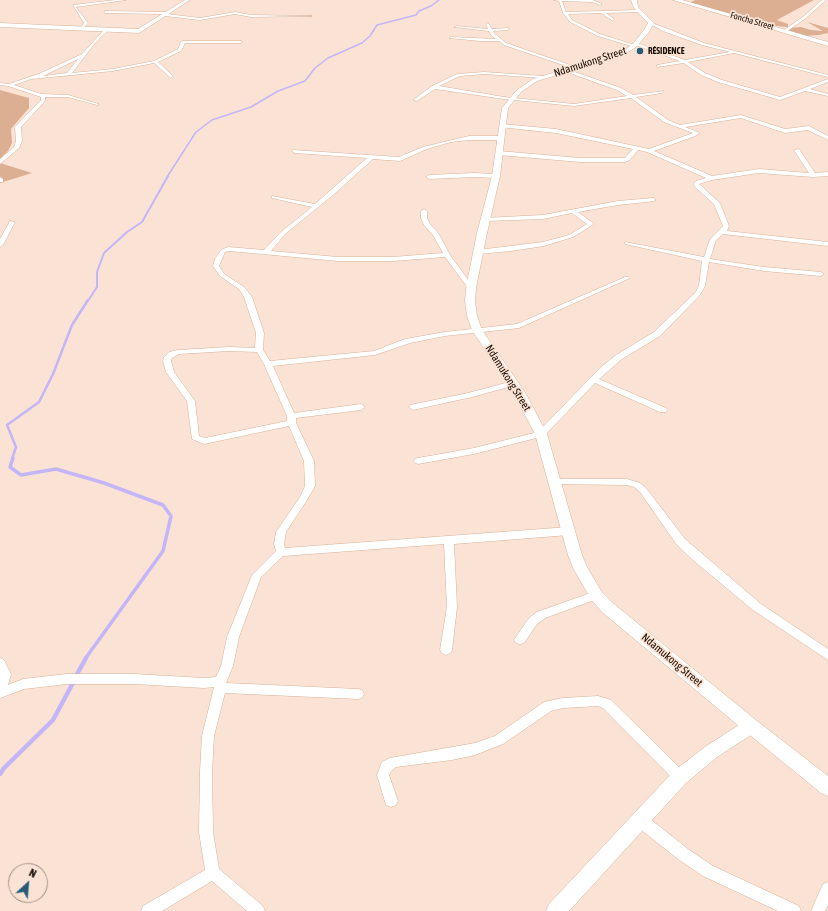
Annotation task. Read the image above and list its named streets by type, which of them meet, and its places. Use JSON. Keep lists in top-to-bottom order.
{
  "streets": {
    "main road": ["Foncha Street", "Ndamukong Street"]
  },
  "places": ["RÉSIDENCE"],
  "north": "top right"
}
